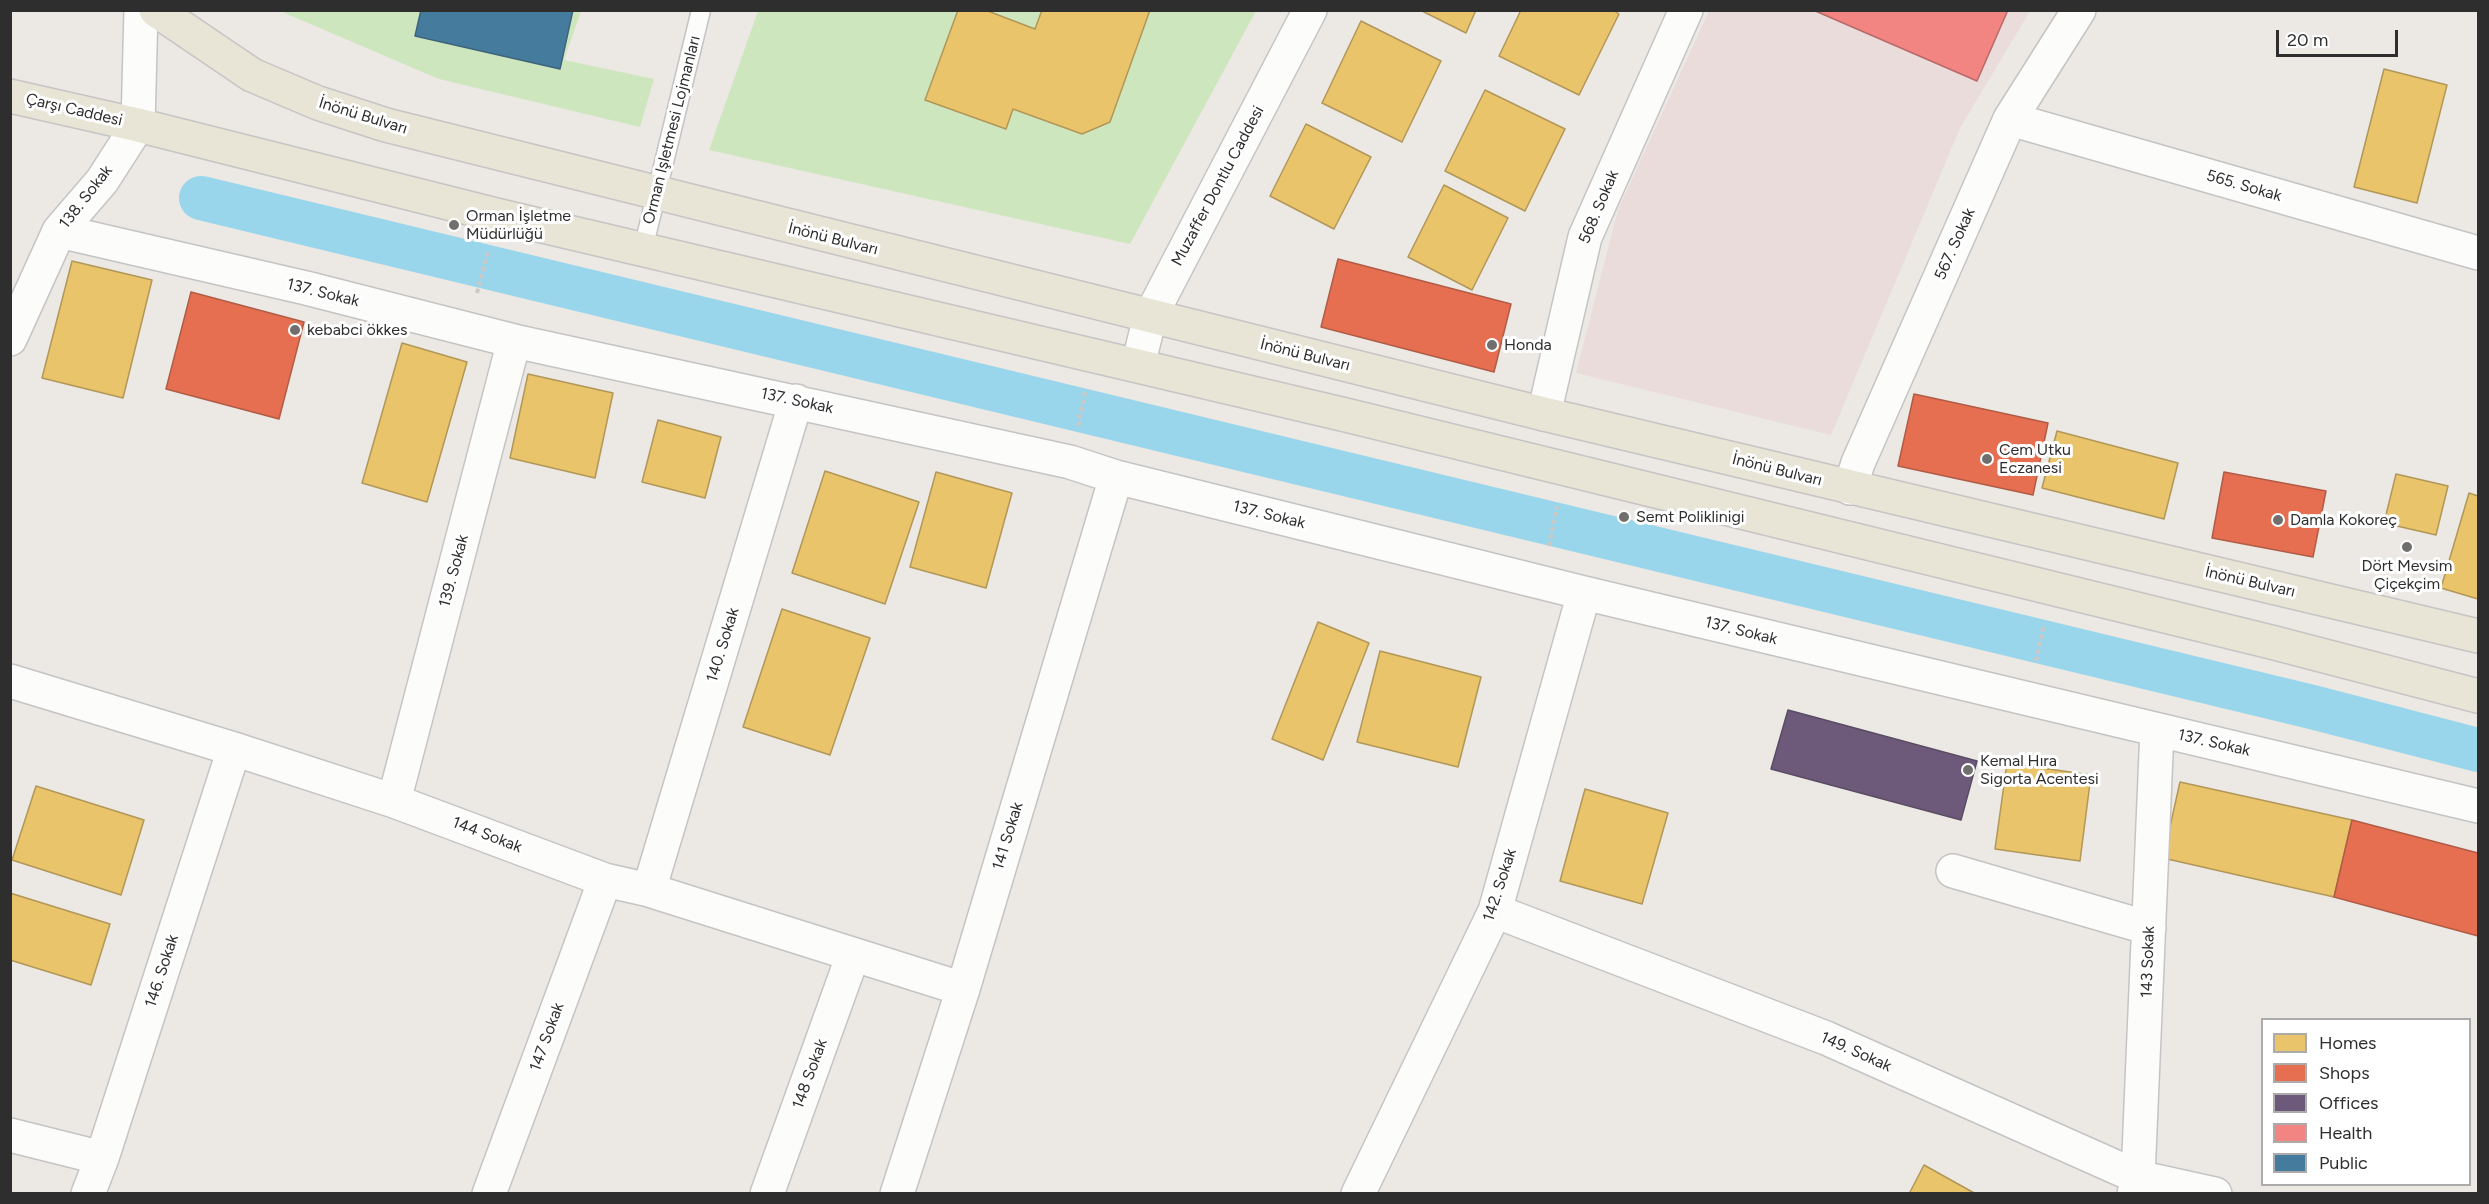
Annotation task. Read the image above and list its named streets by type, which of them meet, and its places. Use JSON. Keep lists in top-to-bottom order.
{
  "streets": {
    "main road": ["Çarşı Caddesi", "İnönü Bulvarı"],
    "street": [
      "Muzaffer Dontlu Caddesi",
      "565. Sokak",
      "138. Sokak",
      "568. Sokak",
      "567. Sokak",
      "137. Sokak",
      "139. Sokak",
      "140. Sokak",
      "144 Sokak",
      "141 Sokak",
      "142. Sokak",
      "143 Sokak",
      "146. Sokak",
      "147 Sokak",
      "149. Sokak",
      "148 Sokak"
    ],
    "lane": ["Orman Işletmesi Lojmanları"]
  },
  "crossings": [
    ["Çarşı Caddesi", "138. Sokak"],
    ["İnönü Bulvarı", "Orman Işletmesi Lojmanları"],
    ["İnönü Bulvarı", "Muzaffer Dontlu Caddesi"],
    ["İnönü Bulvarı", "568. Sokak"],
    ["İnönü Bulvarı", "567. Sokak"],
    ["565. Sokak", "567. Sokak"],
    ["138. Sokak", "137. Sokak"],
    ["137. Sokak", "139. Sokak"],
    ["137. Sokak", "140. Sokak"],
    ["137. Sokak", "141 Sokak"],
    ["137. Sokak", "142. Sokak"],
    ["137. Sokak", "143 Sokak"],
    ["139. Sokak", "144 Sokak"],
    ["140. Sokak", "144 Sokak"],
    ["144 Sokak", "141 Sokak"],
    ["144 Sokak", "146. Sokak"],
    ["144 Sokak", "147 Sokak"],
    ["144 Sokak", "148 Sokak"],
    ["142. Sokak", "149. Sokak"],
    ["143 Sokak", "149. Sokak"]
  ],
  "places": [
    "Orman İşletme Müdürlüğü",
    "kebabci ökkes",
    "Honda",
    "Cem Utku Eczanesi",
    "Semt Poliklinigi",
    "Damla Kokoreç",
    "Dört Mevsim Çiçekçim",
    "Kemal Hıra Sigorta Acentesi"
  ],
  "legend": [
    "Homes",
    "Shops",
    "Offices",
    "Health",
    "Public"
  ],
  "scale_bar": "20 m"
}
